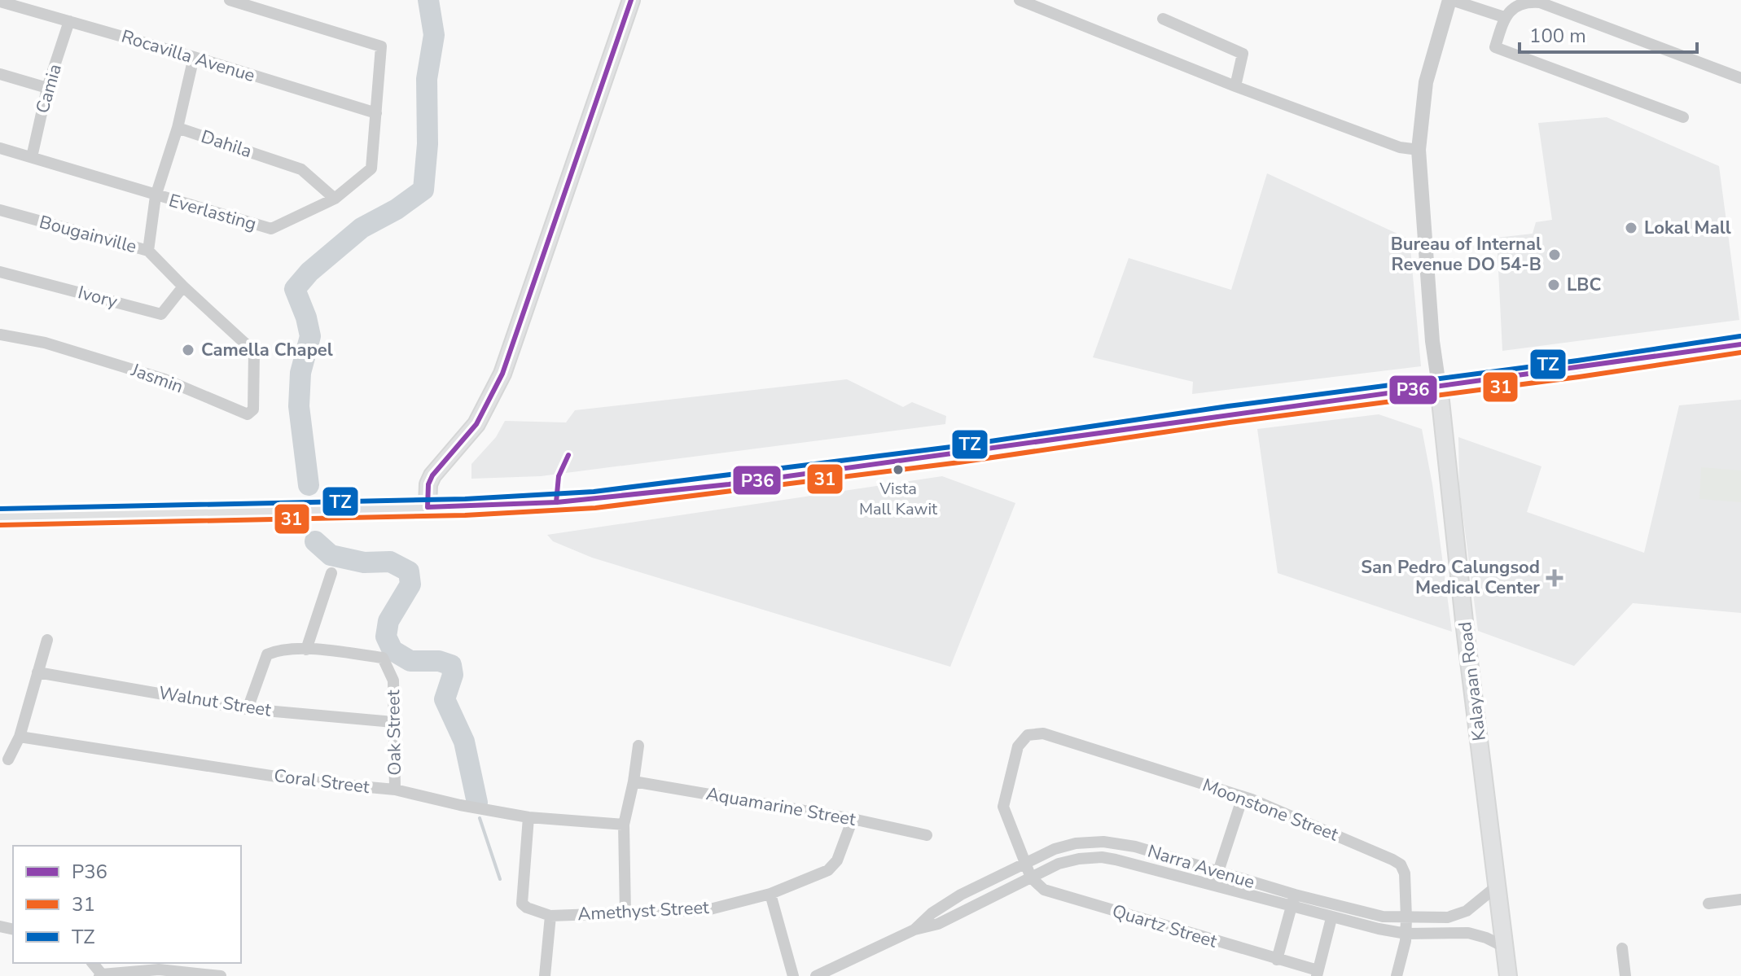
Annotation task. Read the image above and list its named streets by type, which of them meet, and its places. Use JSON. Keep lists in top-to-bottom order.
{
  "streets": {
    "main road": ["Kalayaan Road"],
    "street": [
      "Rocavilla Avenue",
      "Camia",
      "Dahila",
      "Everlasting",
      "Bougainville",
      "Ivory",
      "Jasmin",
      "Walnut Street",
      "Oak Street",
      "Coral Street",
      "Aquamarine Street",
      "Moonstone Street",
      "Narra Avenue",
      "Amethyst Street",
      "Quartz Street"
    ]
  },
  "crossings": [
    ["Rocavilla Avenue", "Camia"],
    ["Rocavilla Avenue", "Everlasting"],
    ["Camia", "Everlasting"],
    ["Dahila", "Everlasting"],
    ["Dahila", "Bougainville"],
    ["Bougainville", "Ivory"],
    ["Bougainville", "Jasmin"],
    ["Kalayaan Road", "Narra Avenue"],
    ["Walnut Street", "Oak Street"],
    ["Oak Street", "Coral Street"],
    ["Coral Street", "Amethyst Street"],
    ["Aquamarine Street", "Amethyst Street"],
    ["Moonstone Street", "Narra Avenue"],
    ["Narra Avenue", "Quartz Street"]
  ],
  "places": {
    "other": [
      "Lokal Mall",
      "Bureau of Internal Revenue DO 54-B",
      "LBC",
      "Camella Chapel",
      "Vista Mall Kawit"
    ],
    "health": ["San Pedro Calungsod Medical Center"]
  },
  "lines": ["transit line P36", "transit line TZ", "transit line 31"],
  "legend": ["P36", "31", "TZ"],
  "scale_bar": "100 m"
}
